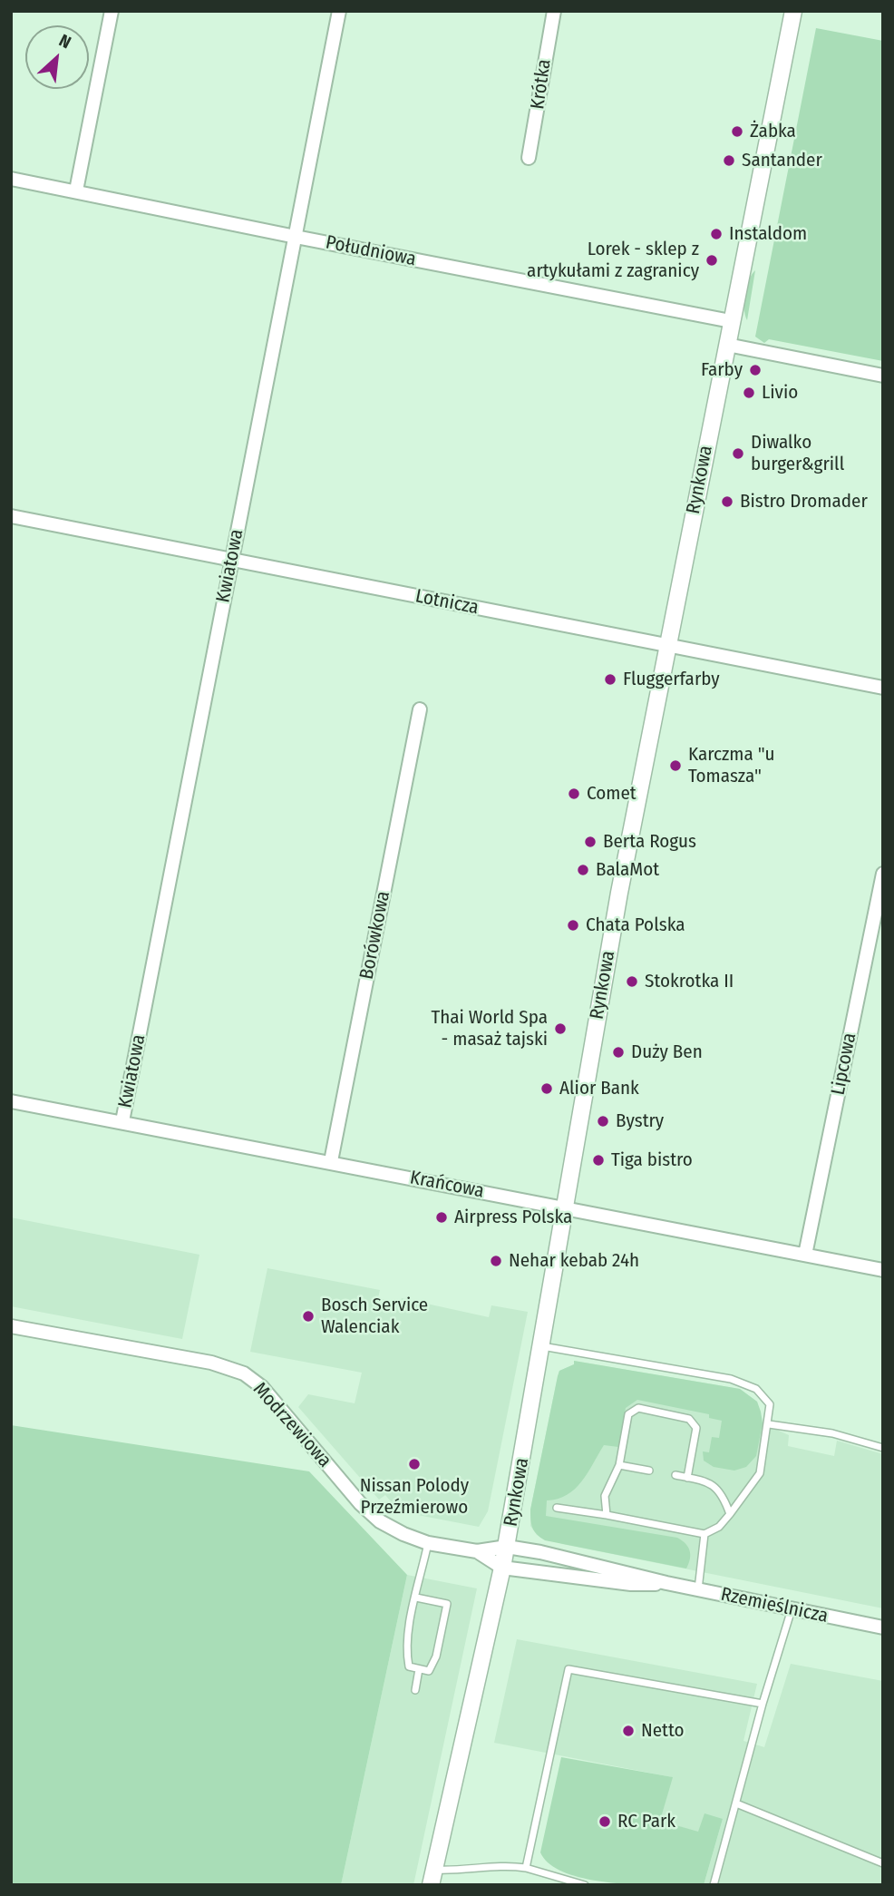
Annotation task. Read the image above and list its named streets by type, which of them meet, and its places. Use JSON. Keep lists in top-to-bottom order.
{
  "streets": {
    "street": [
      "Krótka",
      "Południowa",
      "Rynkowa",
      "Kwiatowa",
      "Lotnicza",
      "Borówkowa",
      "Lipcowa",
      "Krańcowa",
      "Modrzewiowa",
      "Rzemieślnicza"
    ]
  },
  "crossings": [
    ["Południowa", "Rynkowa"],
    ["Południowa", "Kwiatowa"],
    ["Rynkowa", "Lotnicza"],
    ["Rynkowa", "Krańcowa"],
    ["Rynkowa", "Modrzewiowa"],
    ["Rynkowa", "Rzemieślnicza"],
    ["Kwiatowa", "Lotnicza"],
    ["Kwiatowa", "Krańcowa"],
    ["Borówkowa", "Krańcowa"],
    ["Lipcowa", "Krańcowa"],
    ["Modrzewiowa", "Rzemieślnicza"]
  ],
  "places": [
    "Żabka",
    "Santander",
    "Instaldom",
    "Lorek - sklep z artykułami z zagranicy",
    "Farby",
    "Livio",
    "Diwalko burger&grill",
    "Bistro Dromader",
    "Fluggerfarby",
    "Karczma \"u Tomasza\"",
    "Comet",
    "Berta Rogus",
    "BalaMot",
    "Chata Polska",
    "Stokrotka II",
    "Thai World Spa - masaż tajski",
    "Duży Ben",
    "Alior Bank",
    "Bystry",
    "Tiga bistro",
    "Airpress Polska",
    "Nehar kebab 24h",
    "Bosch Service Walenciak",
    "Nissan Polody Przeźmierowo",
    "Netto",
    "RC Park"
  ],
  "north": "top right"
}
